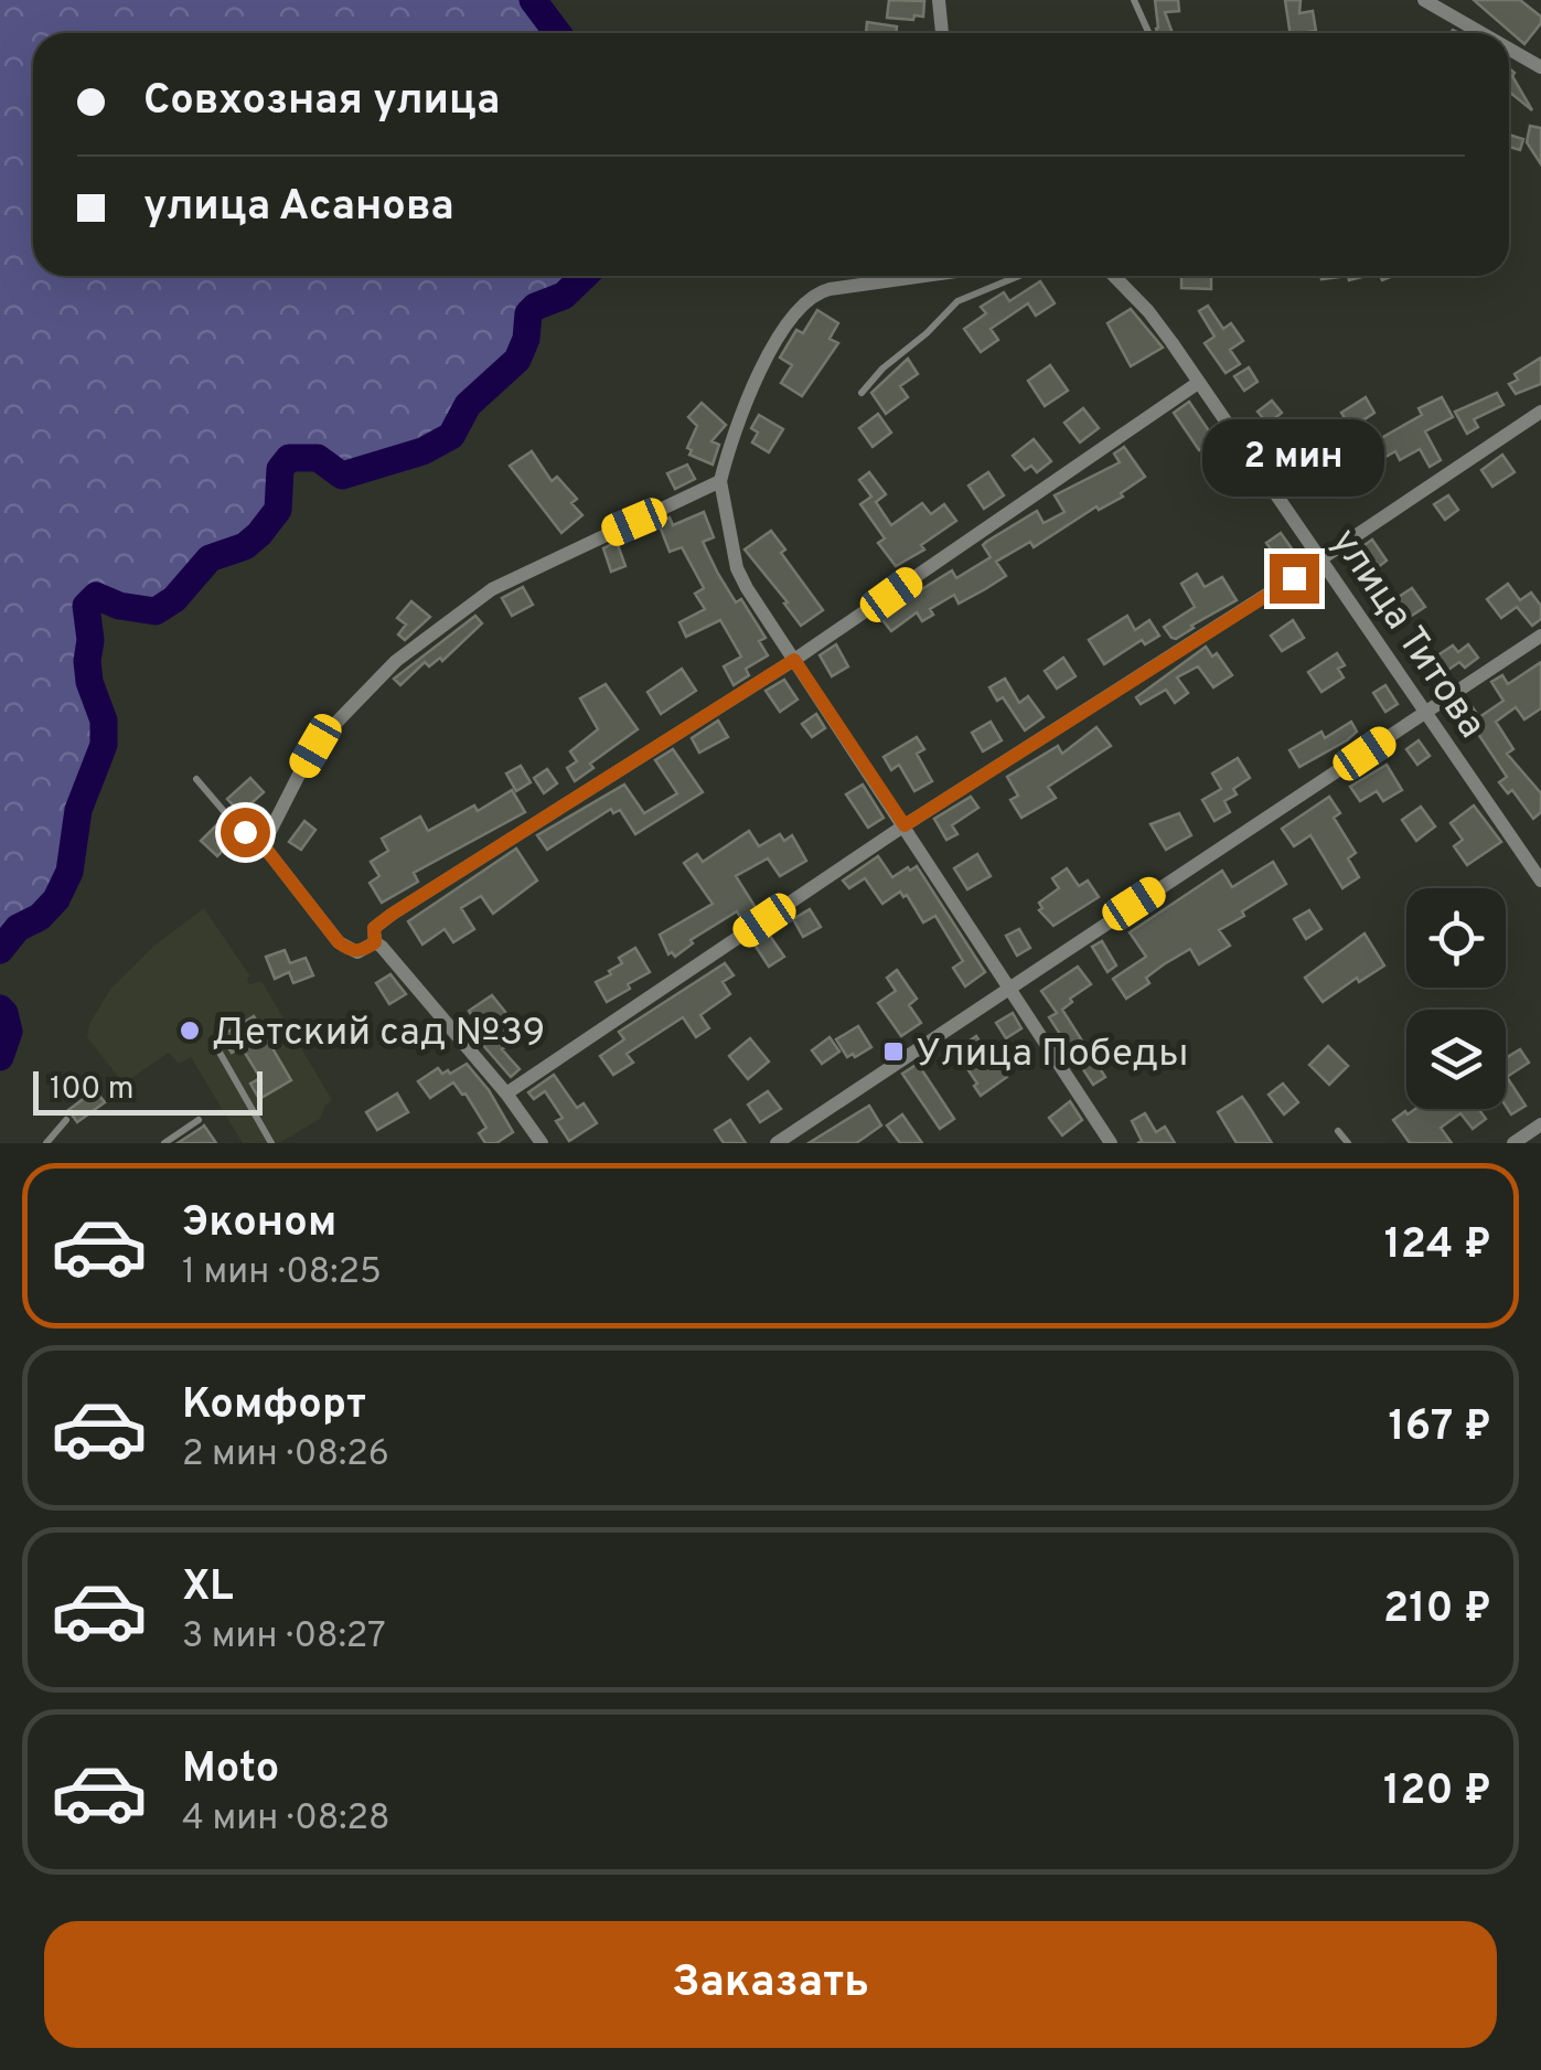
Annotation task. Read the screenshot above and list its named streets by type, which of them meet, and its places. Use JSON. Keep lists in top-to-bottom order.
{
  "streets": {
    "street": ["улица Титова"]
  },
  "places": {
    "other": ["Детский сад №39"],
    "transit": ["Улица Победы"]
  },
  "scale_bar": "100 m",
  "page": {
    "banner": ["Совхозная улица", "улица Асанова"],
    "bubble": "2 мин",
    "scale": "100 m",
    "list": [
      {
        "name": "Эконом",
        "note": "1 мин · 08:25",
        "value": "124 ₽"
      },
      {
        "name": "Комфорт",
        "note": "2 мин · 08:26",
        "value": "167 ₽"
      },
      {
        "name": "XL",
        "note": "3 мин · 08:27",
        "value": "210 ₽"
      },
      {
        "name": "Moto",
        "note": "4 мин · 08:28",
        "value": "120 ₽"
      }
    ],
    "buttons": "Заказать"
  }
}
